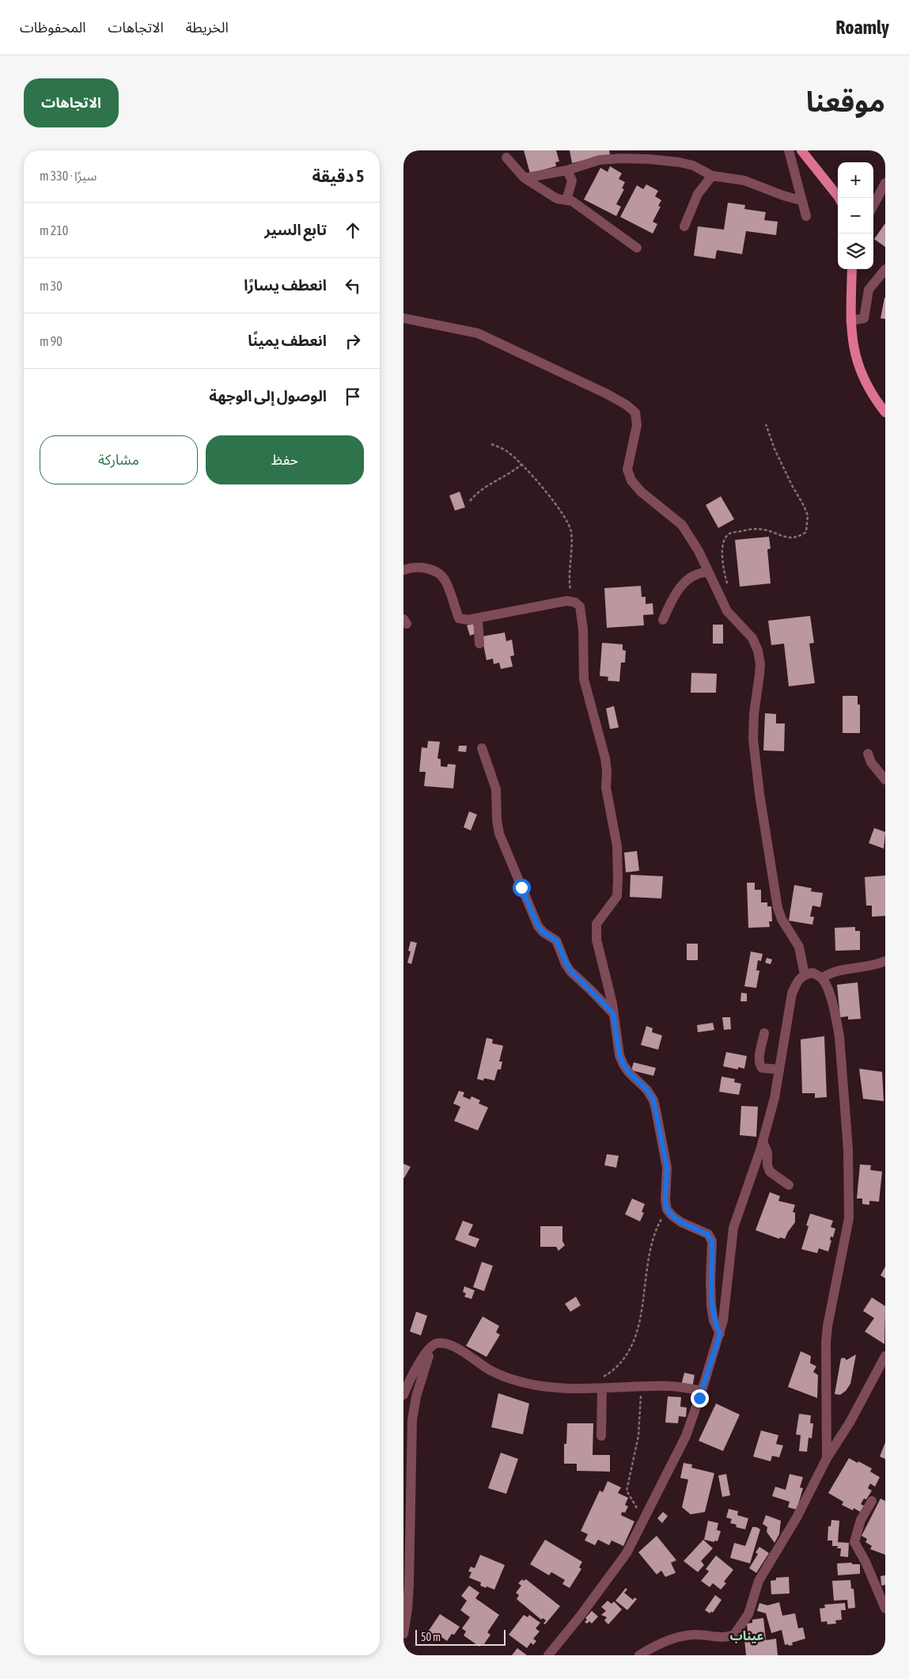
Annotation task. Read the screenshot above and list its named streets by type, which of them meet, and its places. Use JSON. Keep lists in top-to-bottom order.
{
  "districts": ["عيناب"],
  "scale_bar": "50 m",
  "page": {
    "header": "Roamly",
    "nav": ["الخريطة", "الاتجاهات", "المحفوظات"],
    "title": "موقعنا",
    "buttons": [
      "الاتجاهات",
      ["حفظ", "مشاركة"]
    ],
    "heading": ["5 دقيقة", "سيرًا · 330 m"],
    "map_buttons": ["+", "−"],
    "list": [
      ["تابع السير", "210 m"],
      ["انعطف يسارًا", "30 m"],
      ["انعطف يمينًا", "90 m"],
      "الوصول إلى الوجهة"
    ],
    "scale": "50 m"
  }
}
